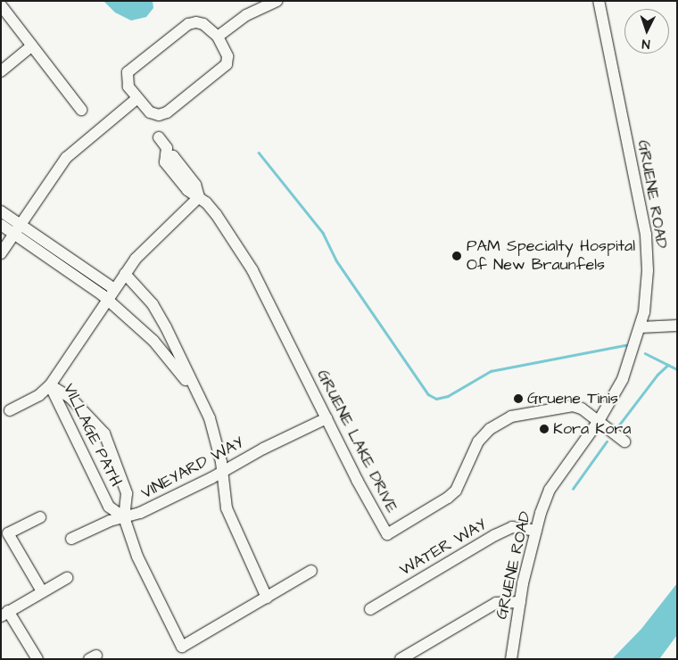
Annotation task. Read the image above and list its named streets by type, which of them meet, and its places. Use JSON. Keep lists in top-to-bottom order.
{
  "streets": {
    "street": [
      "GRUENE ROAD",
      "VILLAGE PATH",
      "GRUENE LAKE DRIVE",
      "VINEYARD WAY",
      "WATER WAY"
    ]
  },
  "crossings": [
    ["GRUENE ROAD", "GRUENE LAKE DRIVE"],
    ["GRUENE ROAD", "WATER WAY"],
    ["VILLAGE PATH", "VINEYARD WAY"],
    ["GRUENE LAKE DRIVE", "VINEYARD WAY"]
  ],
  "places": ["PAM Specialty Hospital Of New Braunfels", "Gruene Tinis", "Kora Kora"],
  "north": "bottom"
}
